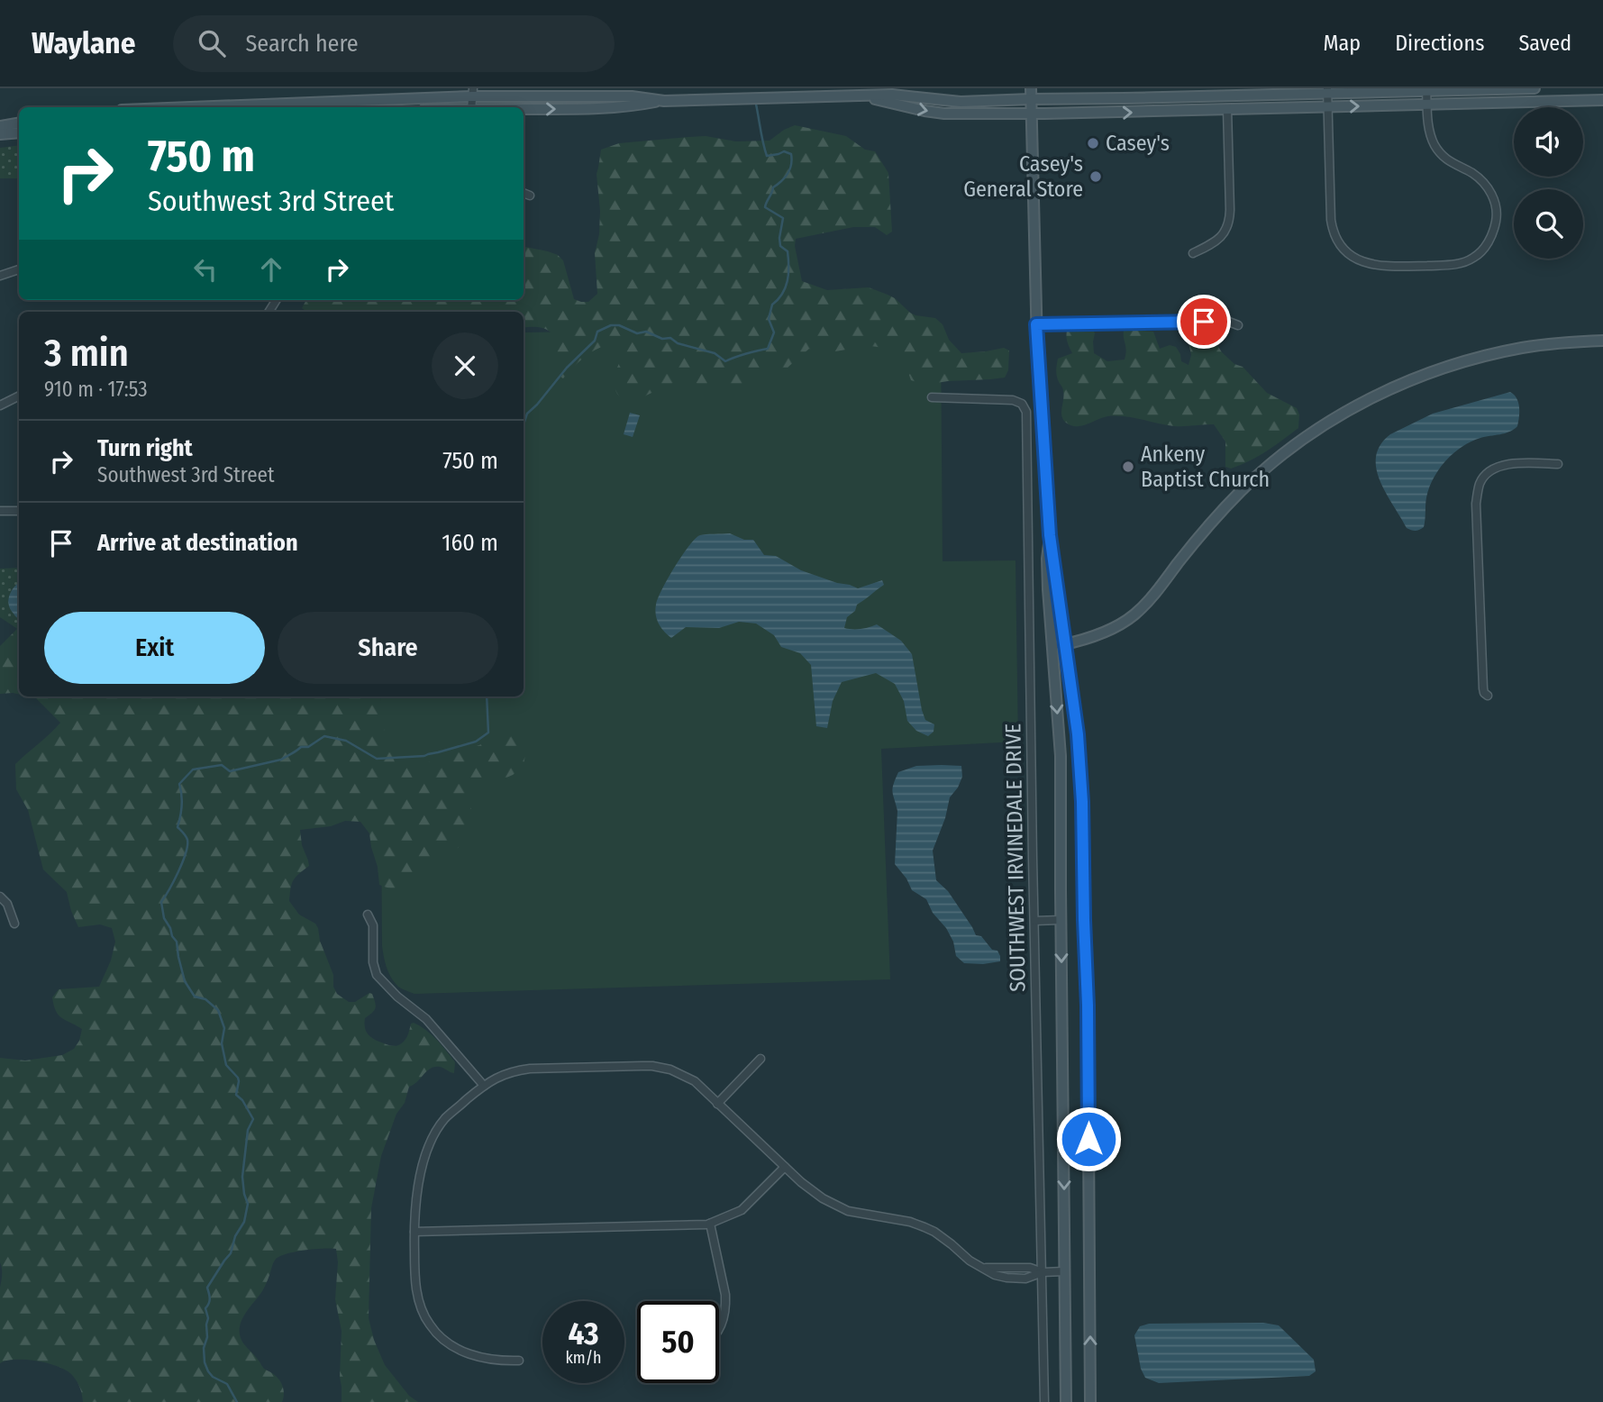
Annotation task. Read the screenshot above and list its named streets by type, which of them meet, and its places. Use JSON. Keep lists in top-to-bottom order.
{
  "streets": {
    "main road": ["SOUTHWEST IRVINEDALE DRIVE"]
  },
  "places": ["Casey's", "Casey's General Store", "Ankeny Baptist Church"],
  "page": {
    "header": "Waylane",
    "search": "Search here",
    "nav": ["Map", "Directions", "Saved"],
    "turn": ["750 m", "Southwest 3rd Street"],
    "heading": ["3 min", "910 m · 17:53"],
    "list": [
      {
        "name": "Turn right",
        "note": "Southwest 3rd Street",
        "value": "750 m"
      },
      {
        "name": "Arrive at destination",
        "value": "160 m"
      }
    ],
    "buttons": ["Exit", "Share"],
    "speed": "43 km/h",
    "limit": "50"
  }
}
